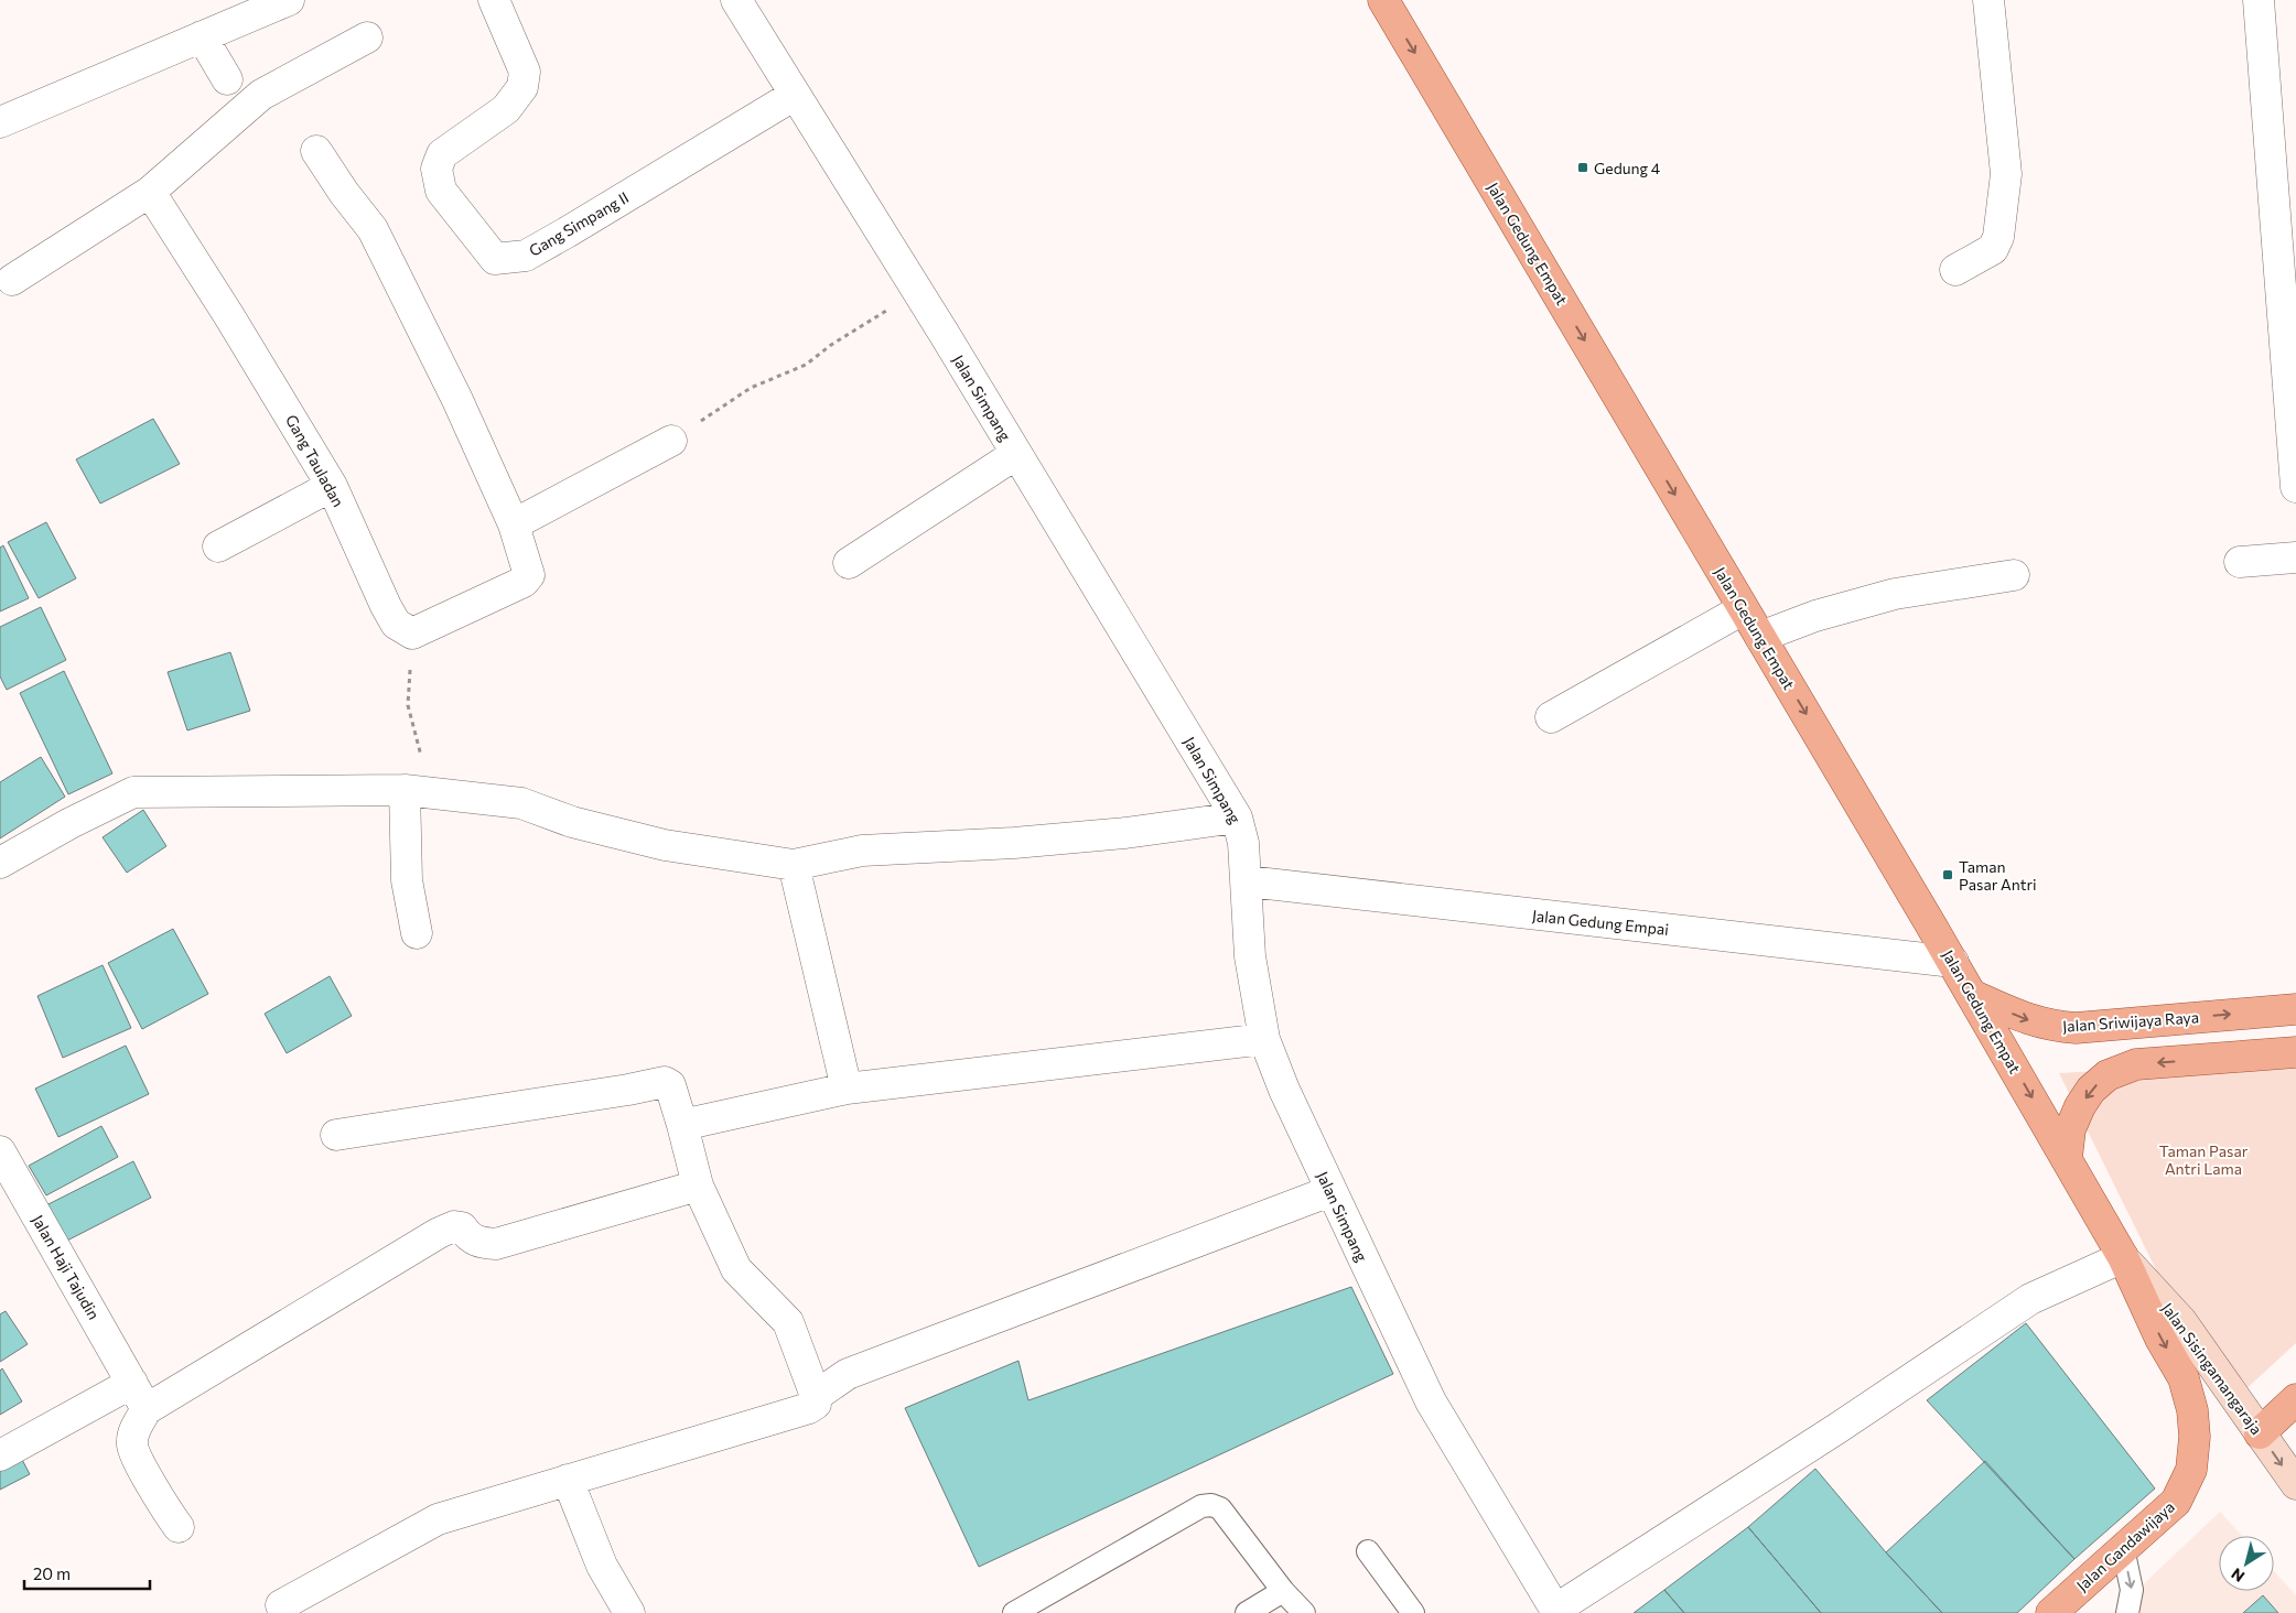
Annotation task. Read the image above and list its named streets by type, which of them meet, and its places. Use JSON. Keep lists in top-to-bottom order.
{
  "streets": {
    "main road": [
      "Jalan Gedung Empat",
      "Jalan Sriwijaya Raya",
      "Jalan Sisingamangaraja",
      "Jalan Gandawijaya"
    ],
    "street": [
      "Gang Simpang II",
      "Jalan Simpang",
      "Gang Tauladan",
      "Jalan Gedung Empai",
      "Jalan Haji Tajudin"
    ]
  },
  "crossings": [
    ["Gang Simpang II", "Jalan Simpang"],
    ["Jalan Gedung Empat", "Jalan Gedung Empai"],
    ["Jalan Gedung Empat", "Jalan Sriwijaya Raya"],
    ["Jalan Gedung Empat", "Jalan Sisingamangaraja"],
    ["Jalan Gedung Empat", "Jalan Gandawijaya"],
    ["Jalan Simpang", "Jalan Gedung Empai"],
    ["Jalan Sisingamangaraja", "Jalan Gandawijaya"]
  ],
  "one_way": ["Jalan Gedung Empat", "Jalan Sriwijaya Raya", "Jalan Gandawijaya"],
  "parks": ["Taman Pasar Antri Lama"],
  "places": {
    "transit": ["Gedung 4", "Taman Pasar Antri"]
  },
  "scale_bar": "20 m",
  "north": "bottom left"
}
